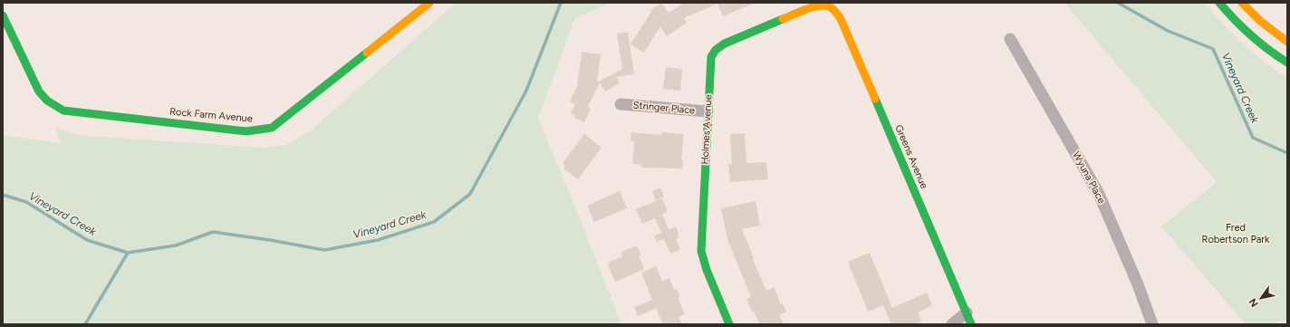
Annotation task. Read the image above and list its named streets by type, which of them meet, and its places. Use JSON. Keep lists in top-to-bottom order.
{
  "streets": {
    "street": [
      "Stringer Place",
      "Rock Farm Avenue",
      "Holmes Avenue",
      "Greens Avenue",
      "Wyuna Place"
    ]
  },
  "crossings": [
    ["Stringer Place", "Holmes Avenue"],
    ["Holmes Avenue", "Greens Avenue"]
  ],
  "water": ["Vineyard Creek"],
  "parks": ["Fred Robertson Park"],
  "north": "bottom left"
}
